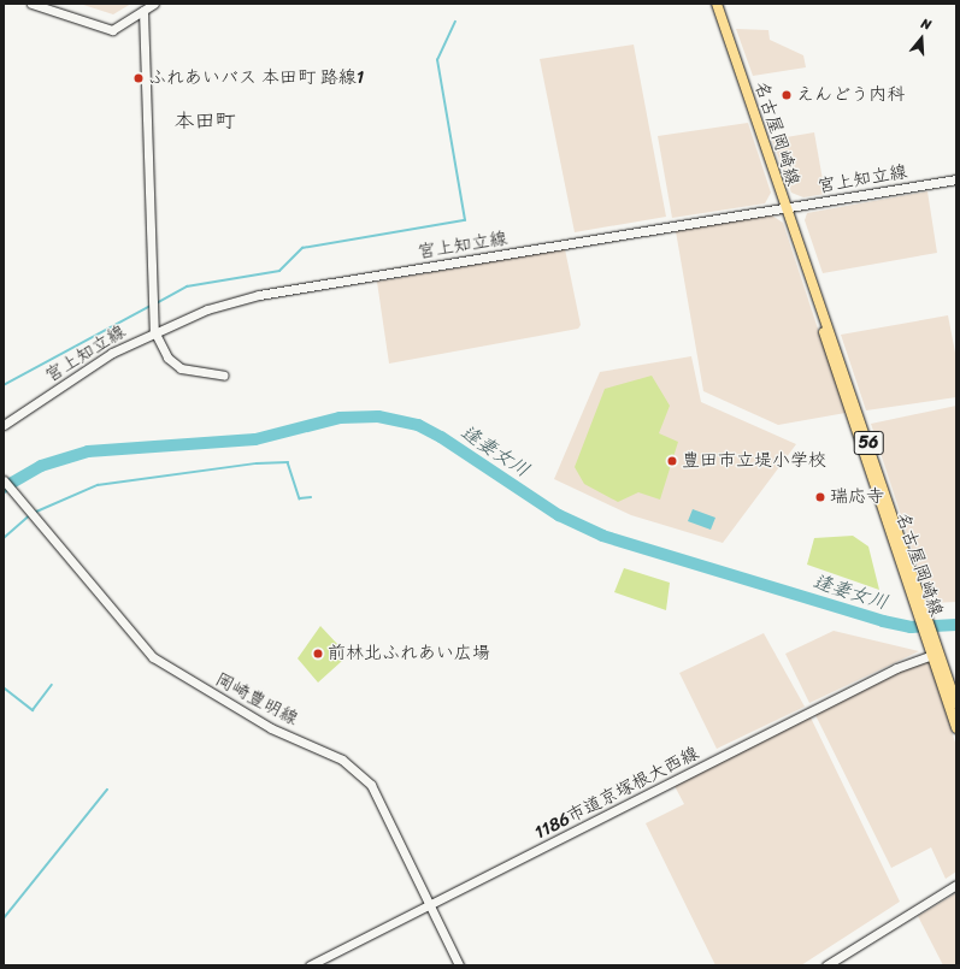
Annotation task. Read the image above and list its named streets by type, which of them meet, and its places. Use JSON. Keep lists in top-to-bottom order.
{
  "streets": {
    "main road": [
      "名古屋岡崎線",
      "宮上知立線",
      "56",
      "岡崎豊明線",
      "1186市道京塚根大西線"
    ]
  },
  "crossings": [
    ["名古屋岡崎線", "宮上知立線"],
    ["名古屋岡崎線", "1186市道京塚根大西線"],
    ["岡崎豊明線", "1186市道京塚根大西線"]
  ],
  "districts": ["本田町"],
  "water": ["逢妻女川"],
  "places": [
    "ふれあいバス 本田町 路線1",
    "えんどう内科",
    "豊田市立堤小学校",
    "瑞応寺",
    "前林北ふれあい広場"
  ],
  "north": "top"
}
